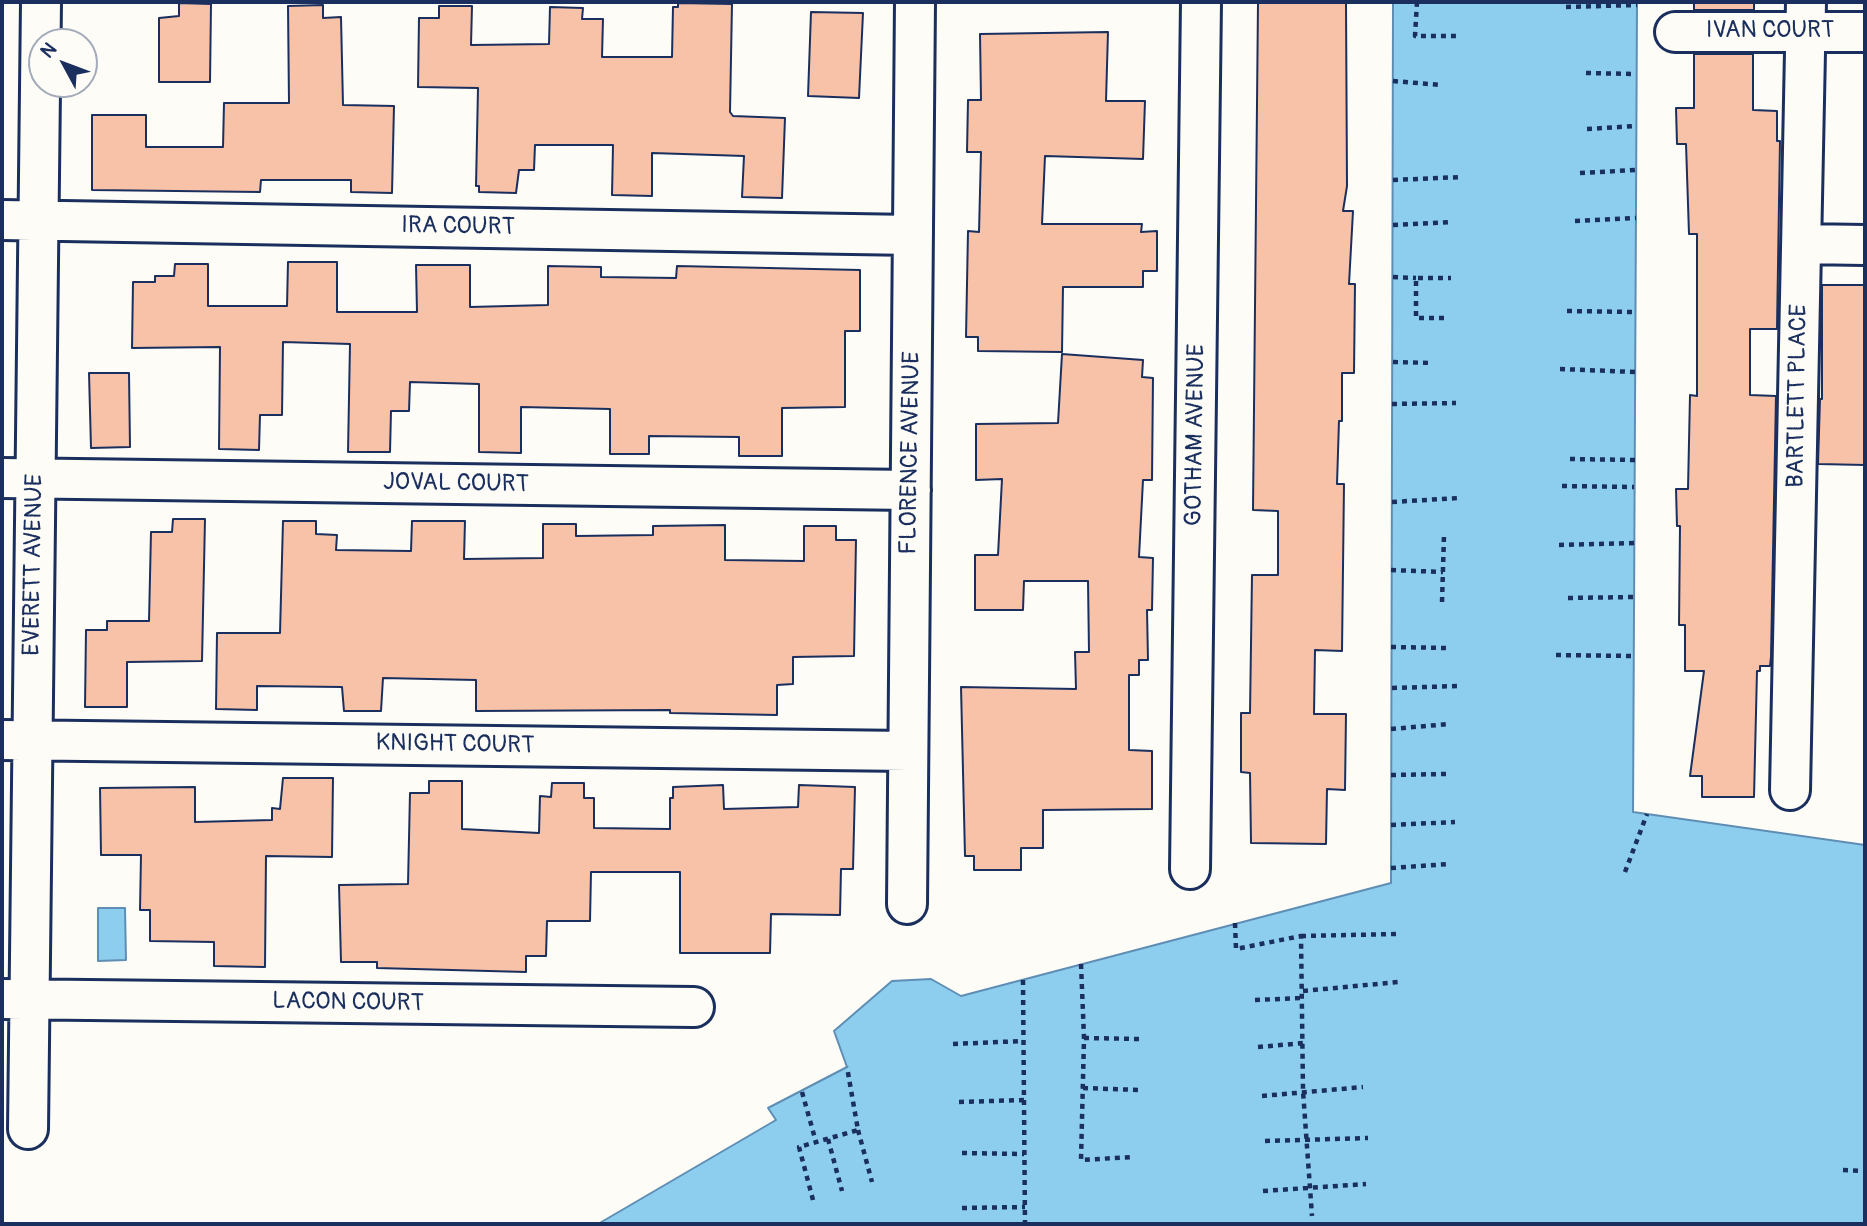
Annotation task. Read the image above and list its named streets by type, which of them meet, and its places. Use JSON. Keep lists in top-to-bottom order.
{
  "streets": {
    "street": [
      "IVAN COURT",
      "IRA COURT",
      "BARTLETT PLACE",
      "GOTHAM AVENUE",
      "FLORENCE AVENUE",
      "JOVAL COURT",
      "EVERETT AVENUE",
      "KNIGHT COURT",
      "LACON COURT"
    ]
  },
  "crossings": [
    ["IVAN COURT", "BARTLETT PLACE"],
    ["IRA COURT", "FLORENCE AVENUE"],
    ["IRA COURT", "EVERETT AVENUE"],
    ["FLORENCE AVENUE", "JOVAL COURT"],
    ["FLORENCE AVENUE", "KNIGHT COURT"],
    ["JOVAL COURT", "EVERETT AVENUE"],
    ["EVERETT AVENUE", "KNIGHT COURT"],
    ["EVERETT AVENUE", "LACON COURT"]
  ],
  "north": "top left"
}
